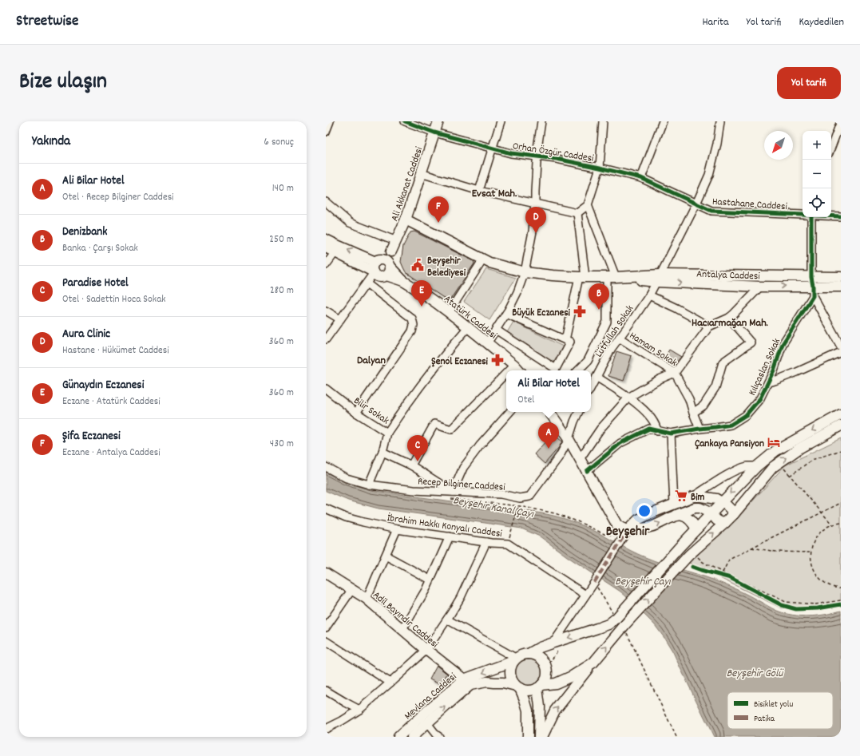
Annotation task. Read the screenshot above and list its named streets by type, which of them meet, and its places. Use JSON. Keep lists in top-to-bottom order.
{
  "streets": {
    "main road": [
      "Ali Akkanat Caddesi",
      "Antalya Caddesi",
      "Atatürk Caddesi",
      "Adil Bayındır Caddesi",
      "Mevlana Caddesi"
    ],
    "street": [
      "Orhan Özgür Caddesi",
      "Hastahane Caddesi",
      "Lütfullah Sokak",
      "Hamam Sokak",
      "Kılıçaslan Sokak",
      "Bilir Sokak",
      "Recep Bilginer Caddesi",
      "İbrahim Hakkı Konyalı Caddesi"
    ]
  },
  "crossings": [
    ["Orhan Özgür Caddesi", "Ali Akkanat Caddesi"],
    ["Orhan Özgür Caddesi", "Hastahane Caddesi"],
    ["Orhan Özgür Caddesi", "Lütfullah Sokak"],
    ["Ali Akkanat Caddesi", "Antalya Caddesi"],
    ["Ali Akkanat Caddesi", "Atatürk Caddesi"],
    ["Hastahane Caddesi", "Lütfullah Sokak"],
    ["Antalya Caddesi", "Lütfullah Sokak"],
    ["Lütfullah Sokak", "Hamam Sokak"],
    ["Hamam Sokak", "Kılıçaslan Sokak"],
    ["Bilir Sokak", "Recep Bilginer Caddesi"],
    ["Adil Bayındır Caddesi", "Mevlana Caddesi"]
  ],
  "districts": [
    "Evsat Mah.",
    "Hacıarmağan Mah.",
    "Dalyan",
    "Beyşehir"
  ],
  "water": ["Beyşehir Kanal Çayı", "Beyşehir Çayı", "Beyşehir Gölü"],
  "places": {
    "public building": ["Beyşehir Belediyesi"],
    "pharmacy": ["Büyük Eczanesi", "Şenol Eczanesi"],
    "hotel": ["Çankaya Pansiyon"],
    "supermarket": ["Bim"]
  },
  "legend": ["Bisiklet yolu", "Patika"],
  "north": "bottom left",
  "page": {
    "header": "Streetwise",
    "nav": ["Harita", "Yol tarifi", "Kaydedilen"],
    "title": "Bize ulaşın",
    "buttons": "Yol tarifi",
    "heading": ["Yakında", "6 sonuç"],
    "map_buttons": ["+", "−"],
    "list": [
      {
        "mark": "A",
        "name": "Ali Bilar Hotel",
        "note": "Otel · Recep Bilginer Caddesi",
        "value": "140 m"
      },
      {
        "mark": "B",
        "name": "Denizbank",
        "note": "Banka · Çarşı Sokak",
        "value": "250 m"
      },
      {
        "mark": "C",
        "name": "Paradise Hotel",
        "note": "Otel · Sadettin Hoca Sokak",
        "value": "280 m"
      },
      {
        "mark": "D",
        "name": "Aura Clinic",
        "note": "Hastane · Hükümet Caddesi",
        "value": "360 m"
      },
      {
        "mark": "E",
        "name": "Günaydın Eczanesi",
        "note": "Eczane · Atatürk Caddesi",
        "value": "360 m"
      },
      {
        "mark": "F",
        "name": "Şifa Eczanesi",
        "note": "Eczane · Antalya Caddesi",
        "value": "430 m"
      }
    ],
    "pins": [
      "F",
      "D",
      "E",
      "B",
      "A",
      "C"
    ],
    "popup": ["Ali Bilar Hotel", "Otel"]
  }
}
